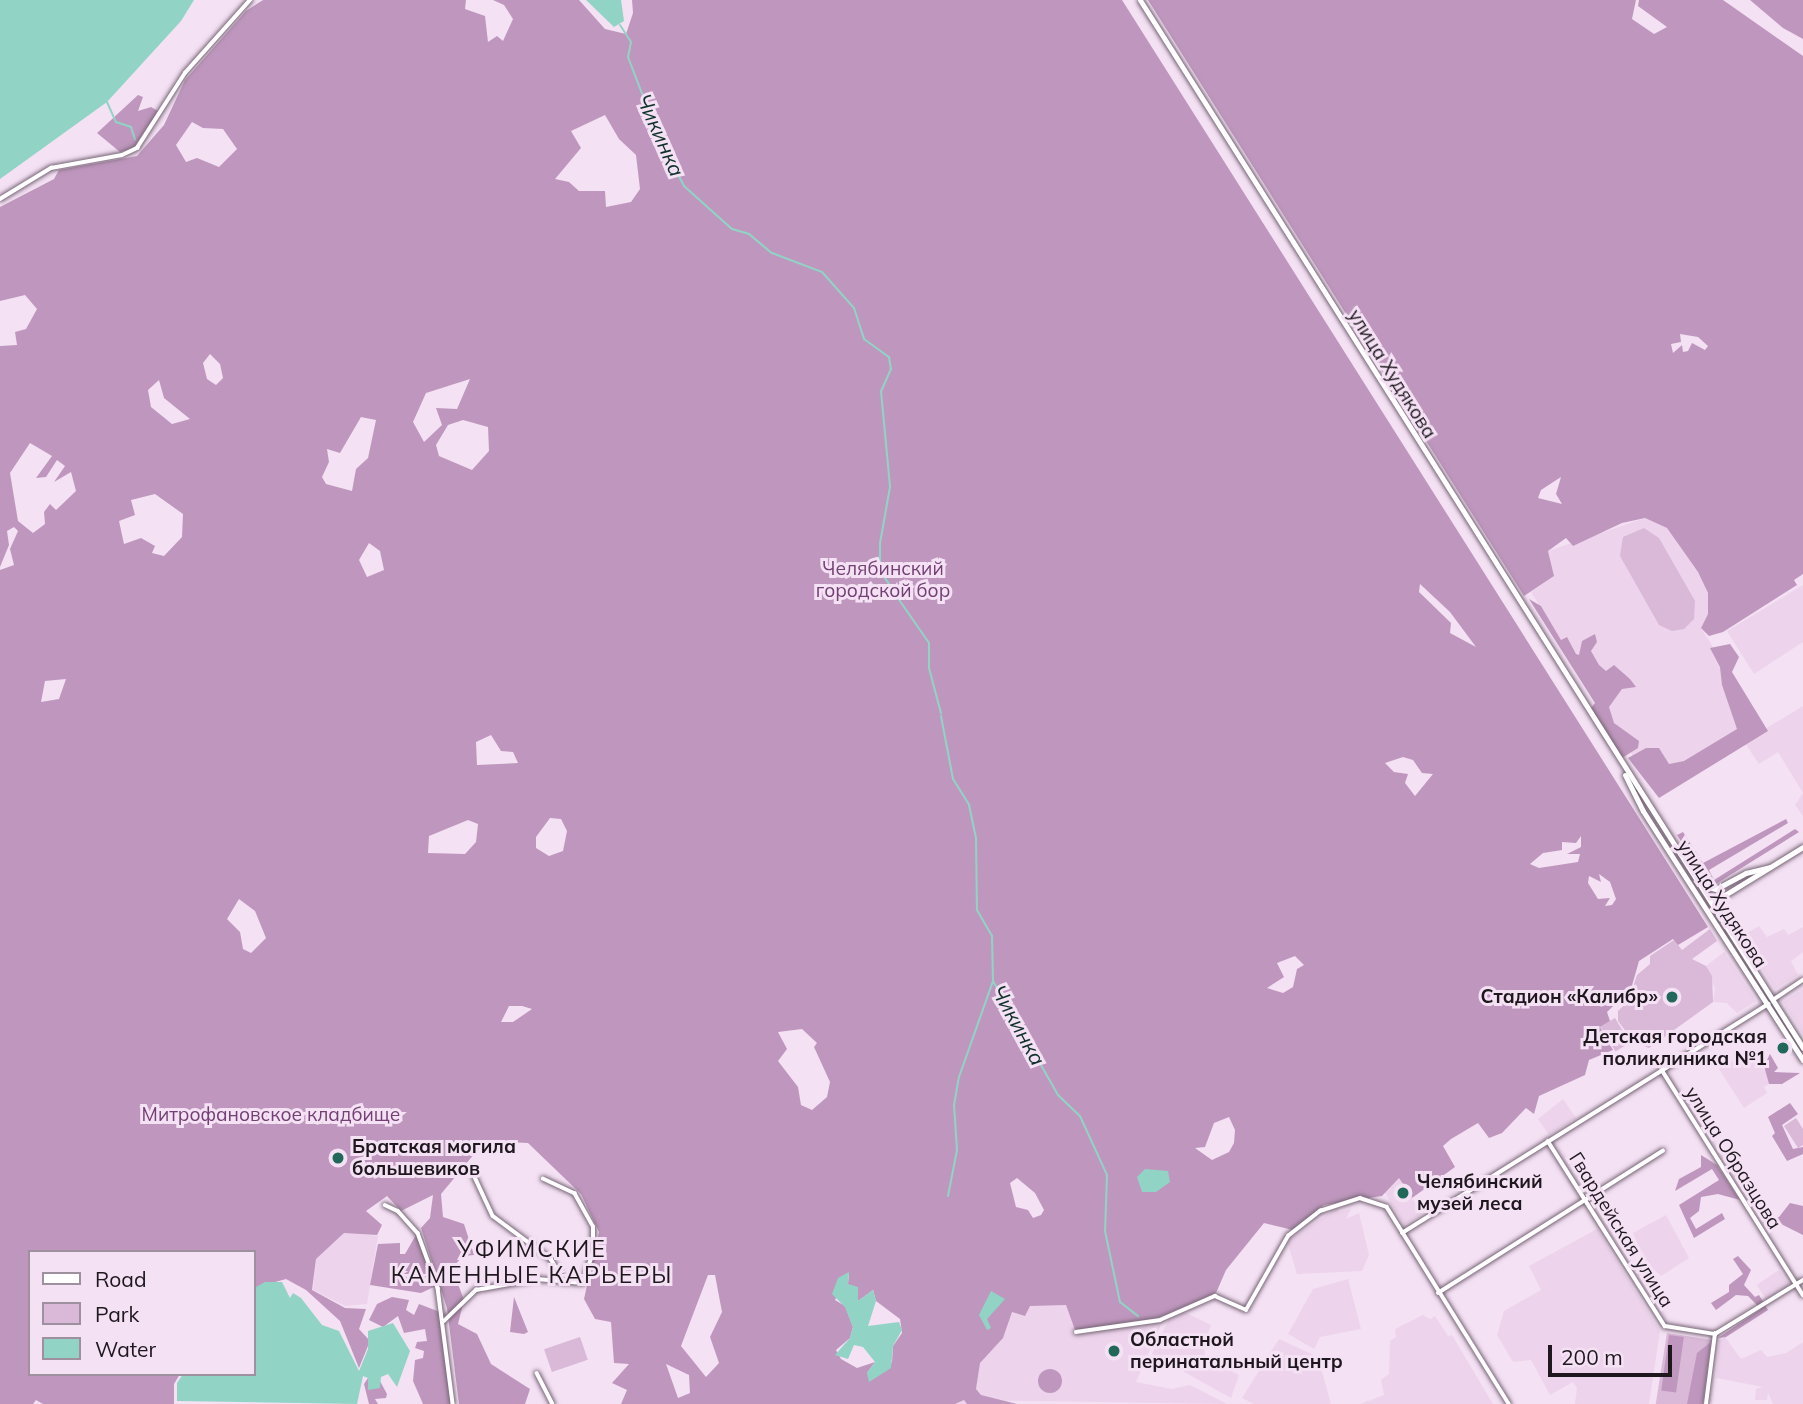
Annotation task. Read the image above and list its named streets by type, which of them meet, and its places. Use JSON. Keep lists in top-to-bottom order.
{
  "streets": {
    "main road": ["улица Худякова"],
    "street": ["улица Образцова", "Гвардейская улица"]
  },
  "districts": ["УФИМСКИЕ КАМЕННЫЕ КАРЬЕРЫ"],
  "water": ["Чикинка"],
  "parks": ["Челябинский городской бор", "Митрофановское кладбище"],
  "places": [
    "Стадион «Калибр»",
    "Детская городская поликлиника №1",
    "Братская могила большевиков",
    "Челябинский музей леса",
    "Областной перинатальный центр"
  ],
  "legend": ["Road", "Park", "Water"],
  "scale_bar": "200 m"
}
